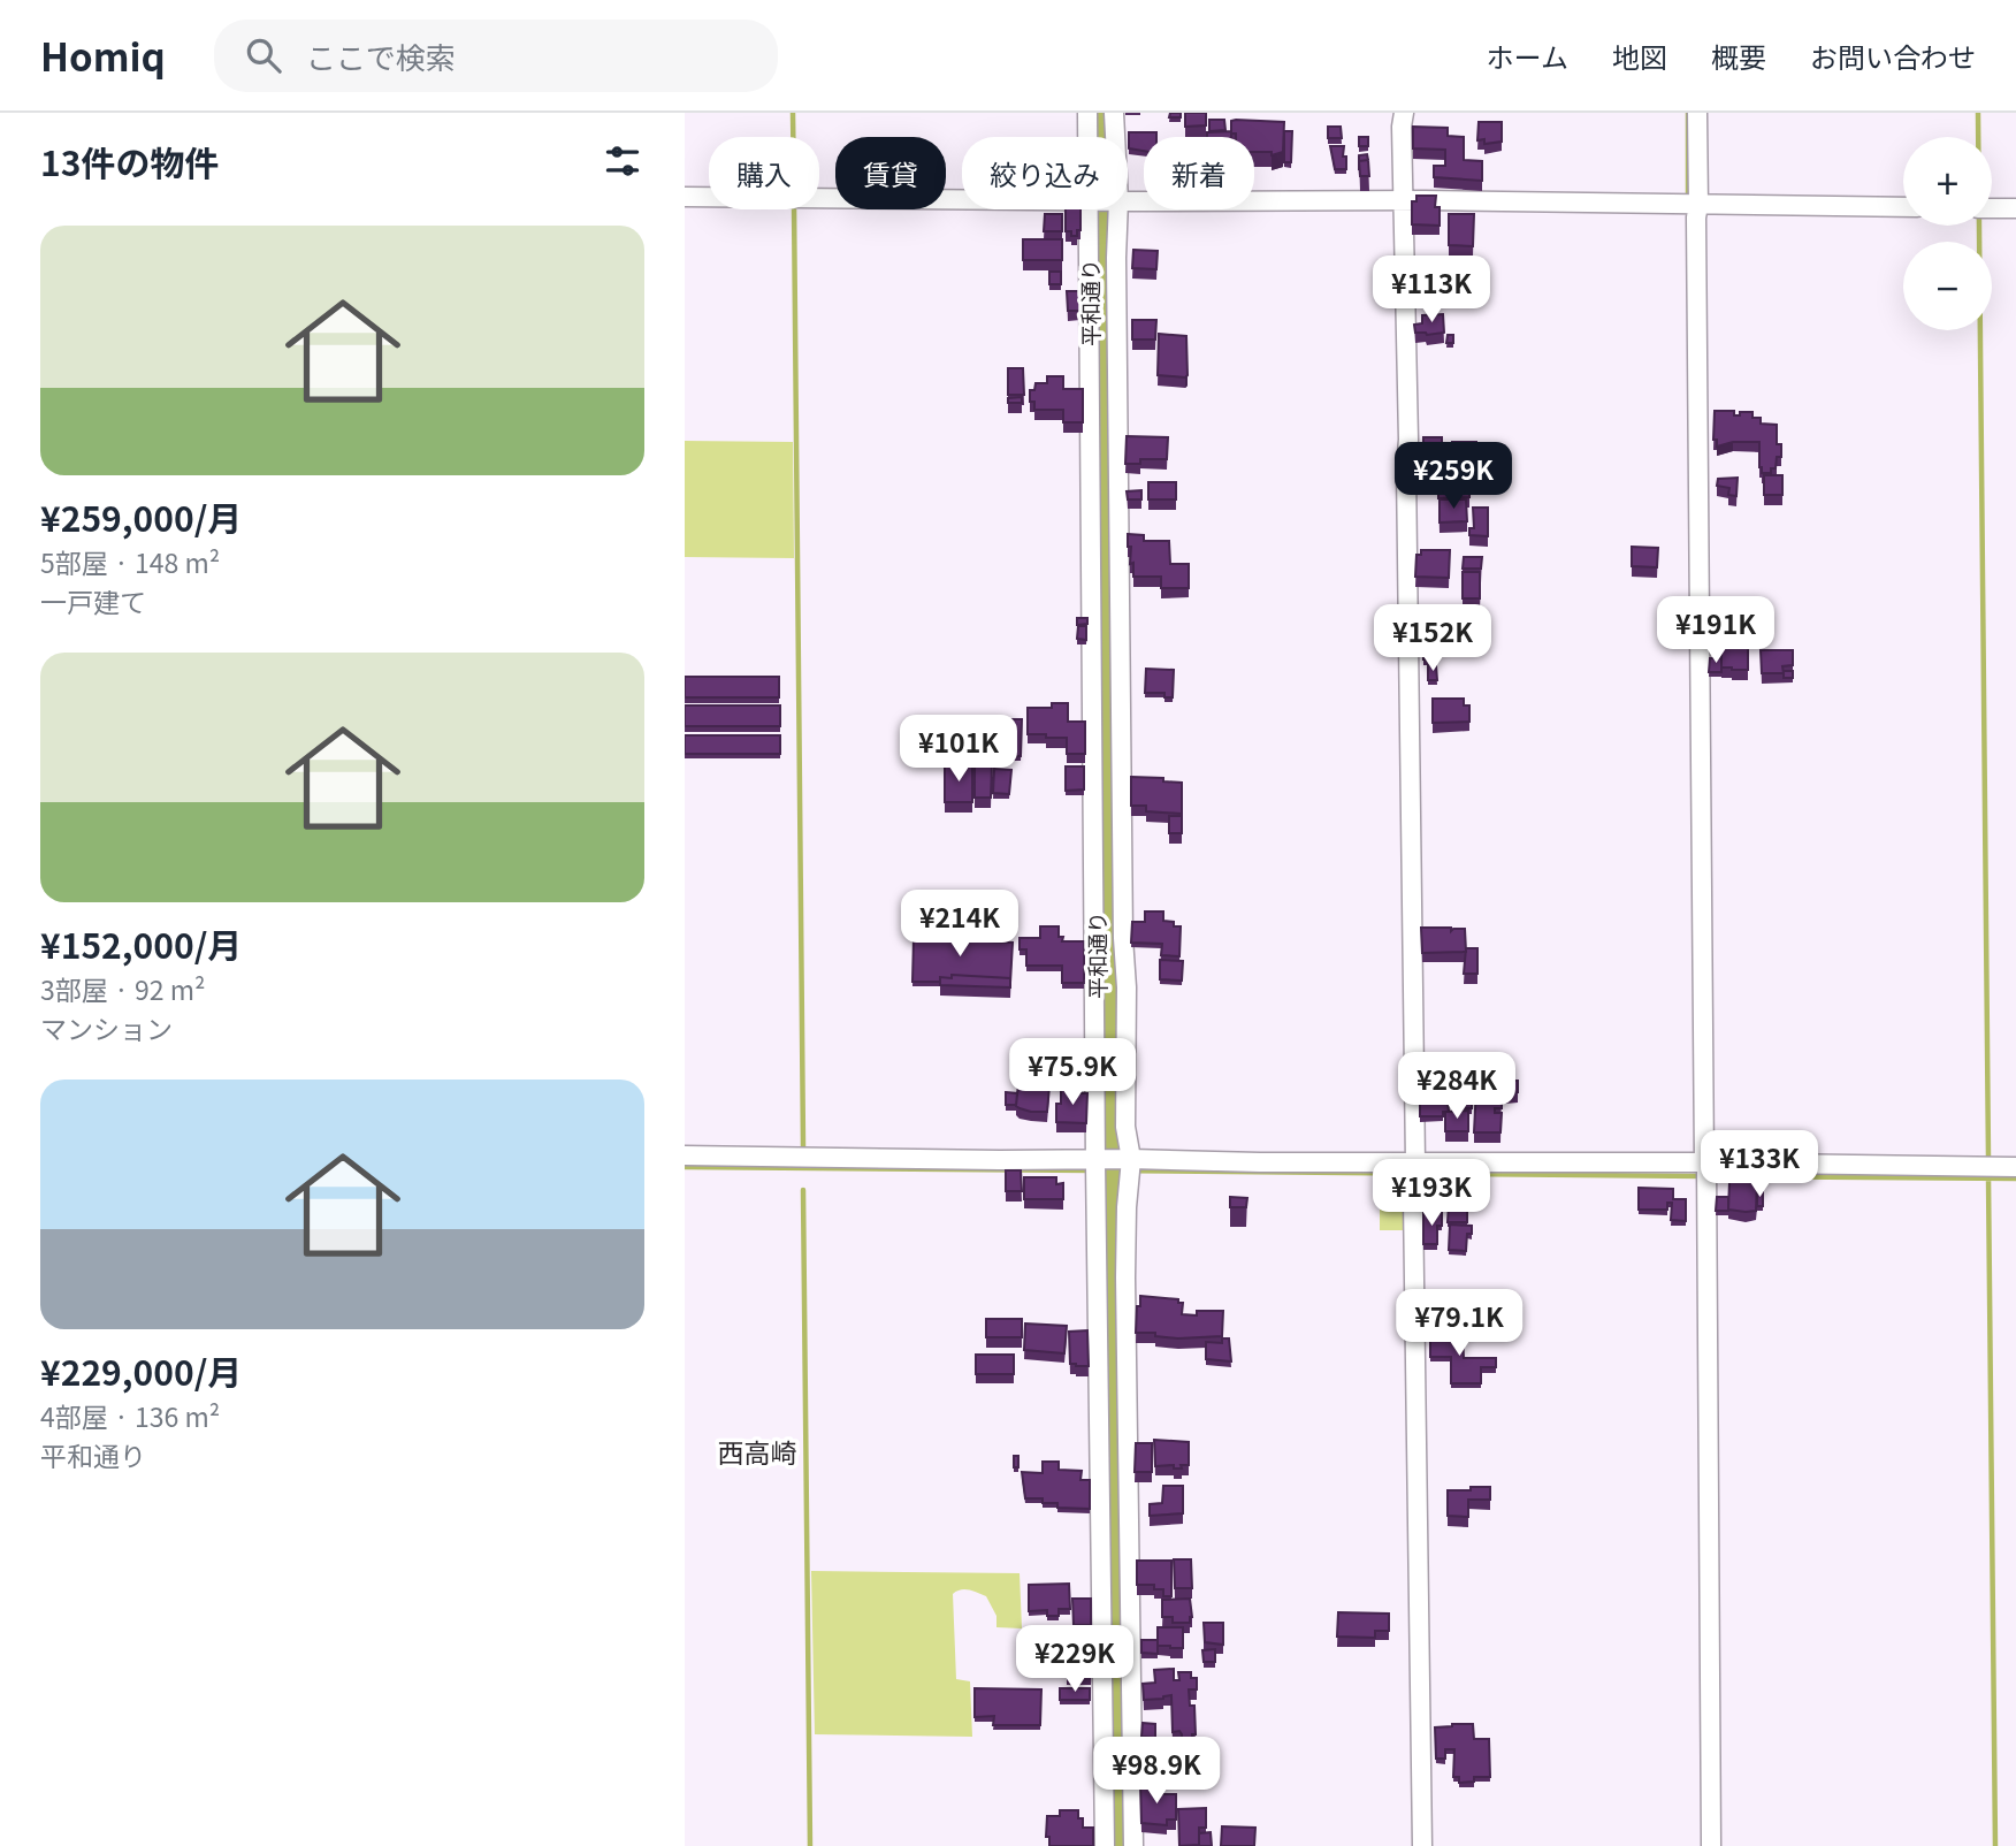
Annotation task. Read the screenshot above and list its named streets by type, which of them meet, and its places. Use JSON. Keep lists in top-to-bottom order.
{
  "streets": {
    "street": ["平和通り"]
  },
  "districts": ["西高崎"],
  "page": {
    "header": "Homiq",
    "search": "ここで検索",
    "nav": [
      "ホーム",
      "地図",
      "概要",
      "お問い合わせ"
    ],
    "heading": "13件の物件",
    "map_buttons": ["+", "−"],
    "chip": [
      "購入",
      "賃貸",
      "絞り込み",
      "新着"
    ],
    "list": [
      {
        "name": "¥259,000/月",
        "note": "5部屋 · 148 m² · 一戸建て"
      },
      {
        "name": "¥152,000/月",
        "note": "3部屋 · 92 m² · マンション"
      },
      {
        "name": "¥229,000/月",
        "note": "4部屋 · 136 m² · 平和通り"
      }
    ],
    "price": [
      "¥113K",
      "¥259K",
      "¥191K",
      "¥152K",
      "¥101K",
      "¥214K",
      "¥75.9K",
      "¥284K",
      "¥133K",
      "¥193K",
      "¥79.1K",
      "¥229K",
      "¥98.9K"
    ]
  }
}
